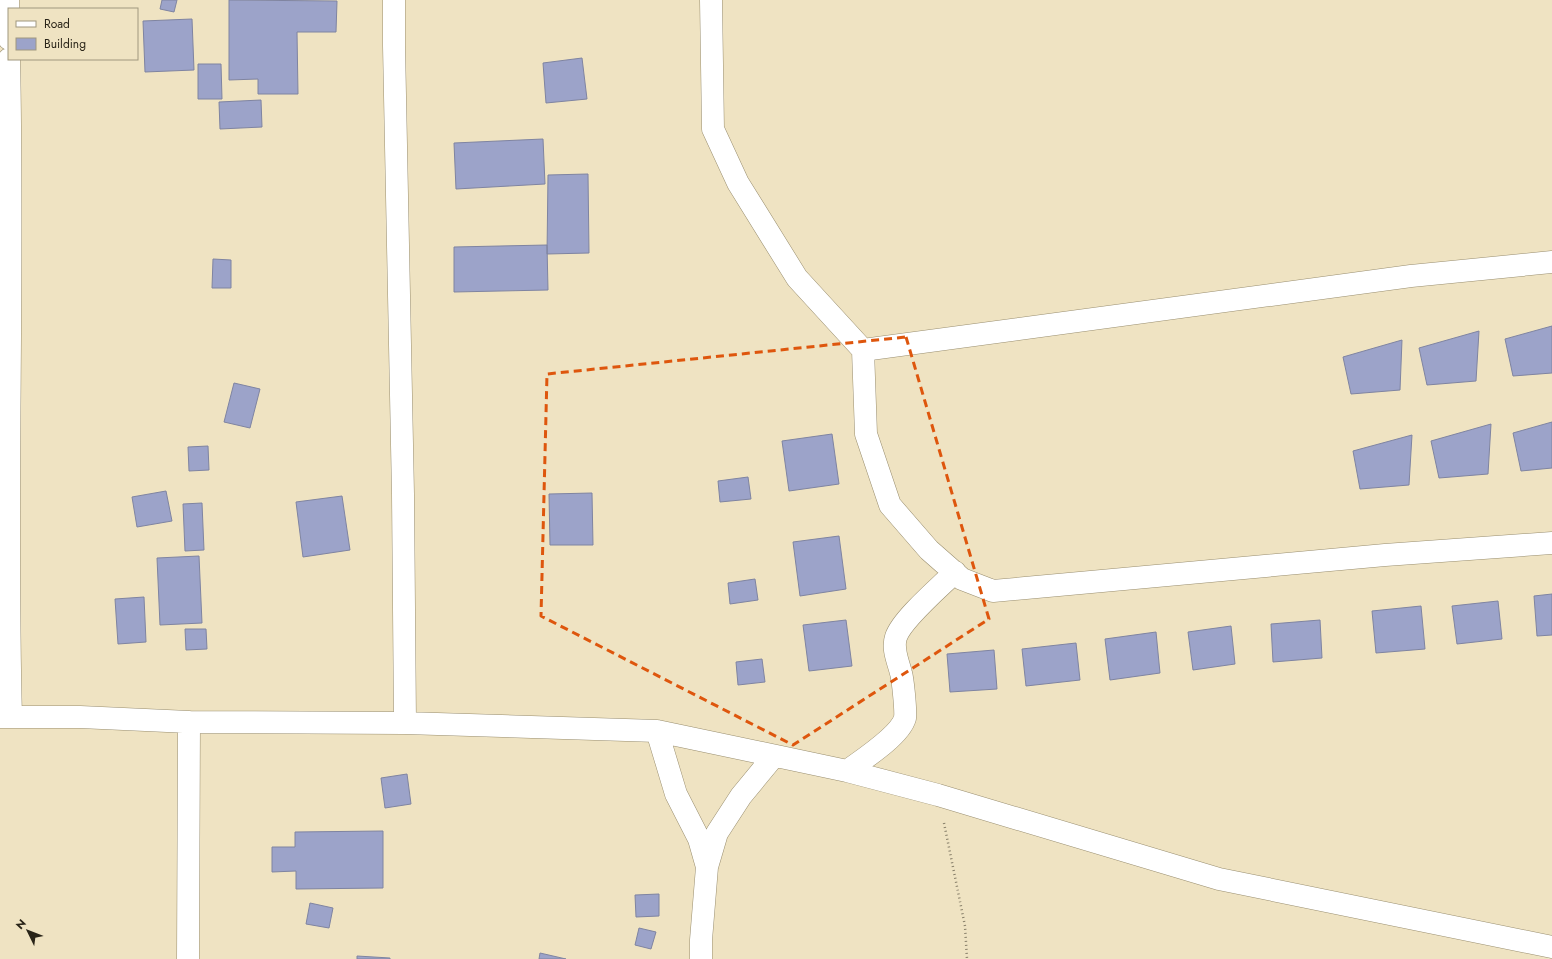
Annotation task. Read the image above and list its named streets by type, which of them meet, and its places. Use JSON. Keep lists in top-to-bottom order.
{
  "legend": ["Road", "Building"],
  "north": "top left"
}
